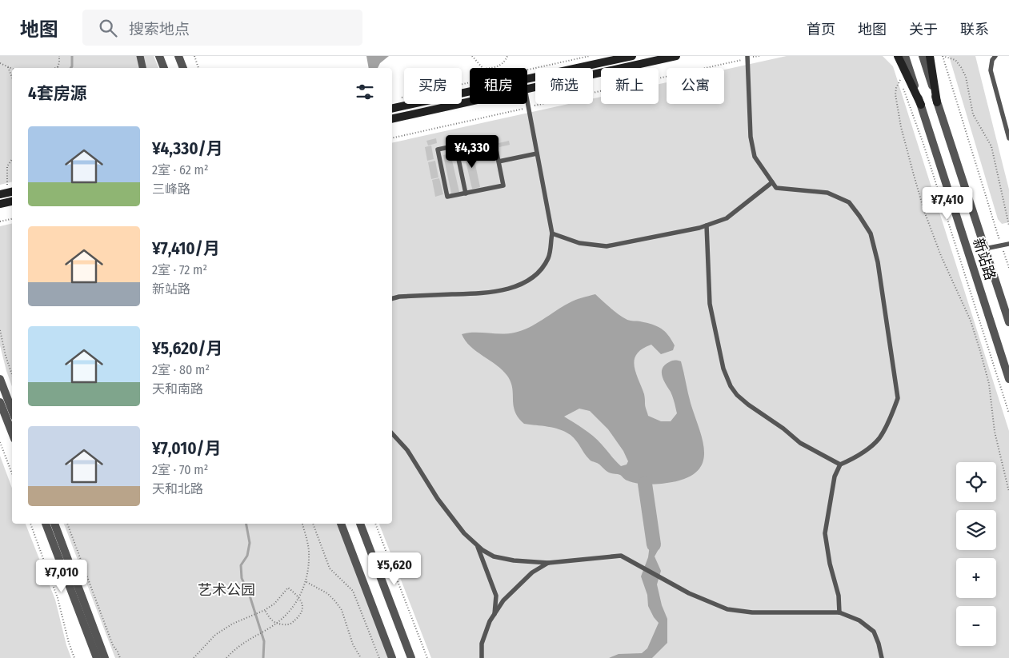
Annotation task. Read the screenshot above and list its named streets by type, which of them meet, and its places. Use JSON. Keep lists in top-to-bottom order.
{
  "streets": {
    "street": ["新站路"]
  },
  "parks": ["艺术公园"],
  "page": {
    "header": "地图",
    "search": "搜索地点",
    "nav": [
      "首页",
      "地图",
      "关于",
      "联系"
    ],
    "chip": [
      "买房",
      "租房",
      "筛选",
      "新上",
      "公寓"
    ],
    "heading": "4套房源",
    "list": [
      {
        "name": "¥4,330/月",
        "note": "2室 · 62 m² · 三峰路"
      },
      {
        "name": "¥7,410/月",
        "note": "2室 · 72 m² · 新站路"
      },
      {
        "name": "¥5,620/月",
        "note": "2室 · 80 m² · 天和南路"
      },
      {
        "name": "¥7,010/月",
        "note": "2室 · 70 m² · 天和北路"
      }
    ],
    "price": [
      "¥4,330",
      "¥7,410",
      "¥5,620",
      "¥7,010"
    ],
    "map_buttons": ["+", "−"]
  }
}
